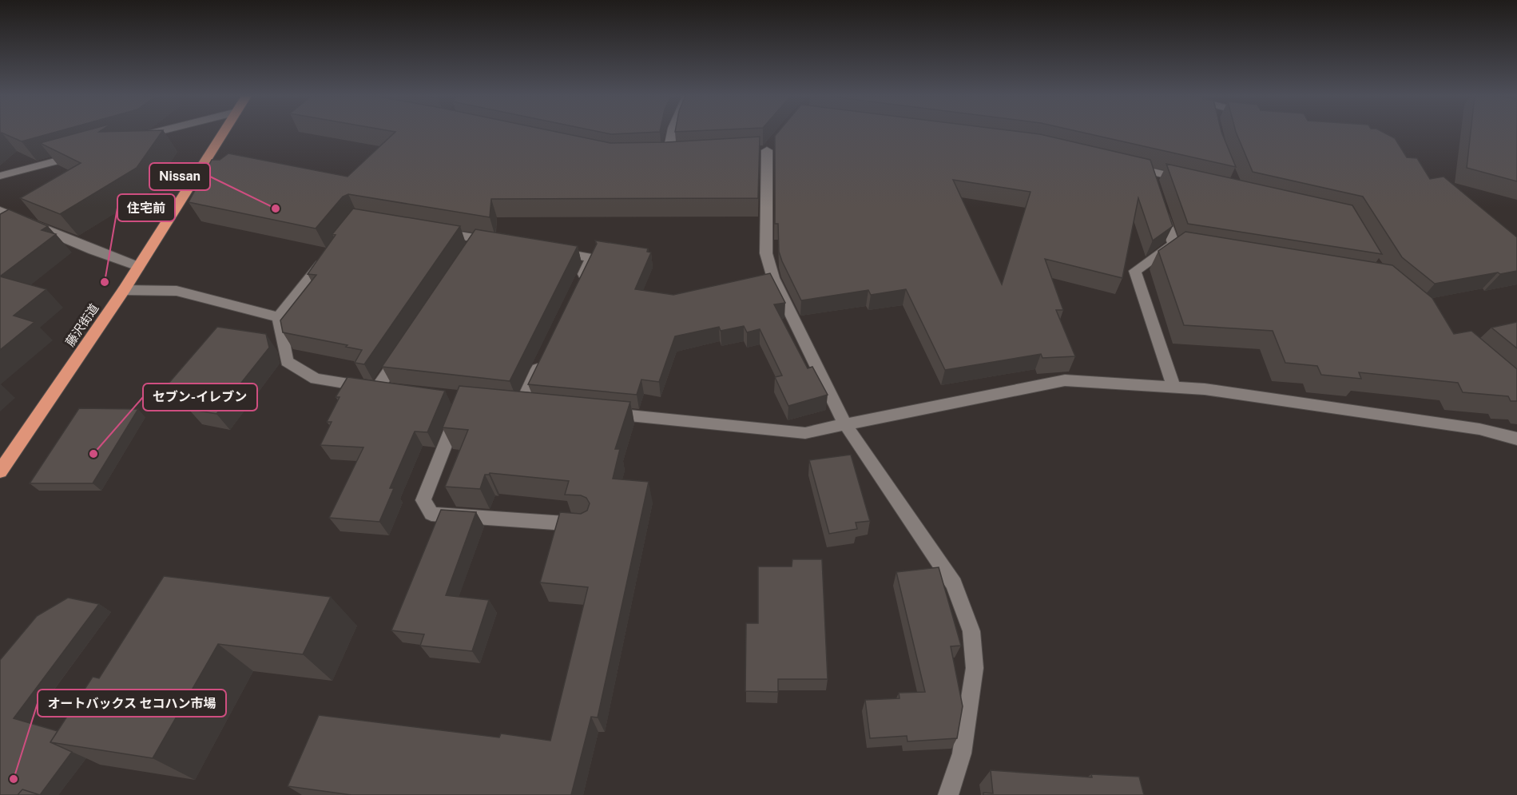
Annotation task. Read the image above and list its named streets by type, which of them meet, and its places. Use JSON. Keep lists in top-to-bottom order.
{
  "streets": {
    "highway": ["藤沢街道"]
  },
  "places": [
    "Nissan",
    "住宅前",
    "セブン-イレブン",
    "オートバックス セコハン市場"
  ]
}
